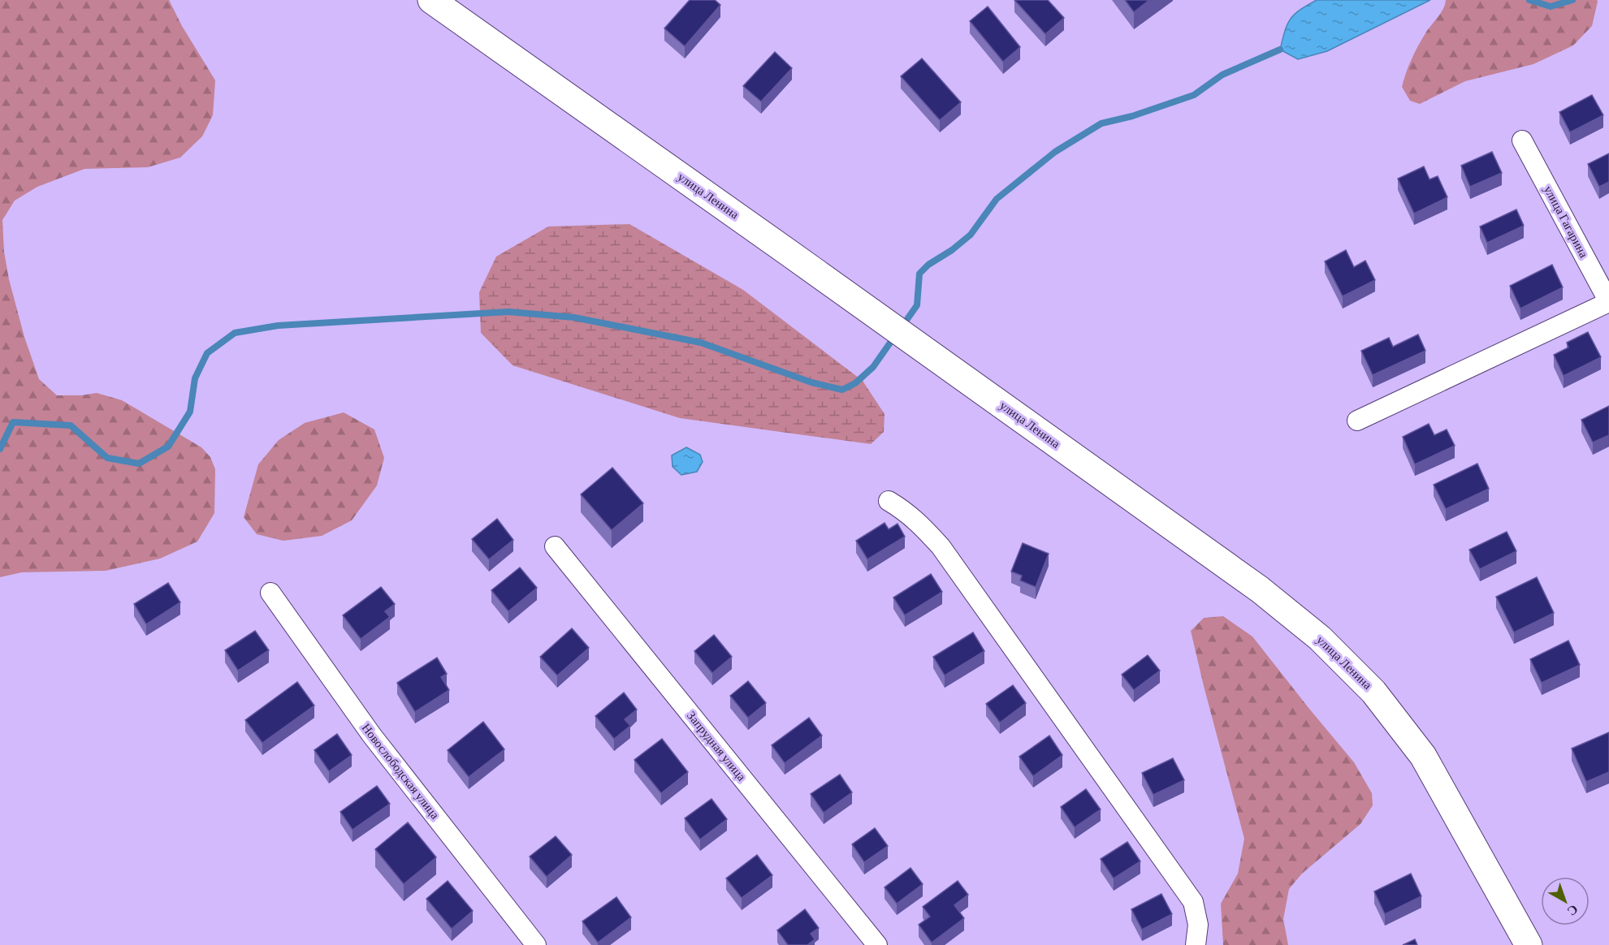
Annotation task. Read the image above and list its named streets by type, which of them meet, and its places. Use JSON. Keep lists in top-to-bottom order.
{
  "streets": {
    "main road": ["улица Ленина"],
    "street": ["улица Гагарина", "Запрудная улица", "Новослободская улица"]
  },
  "north": "bottom right"
}
